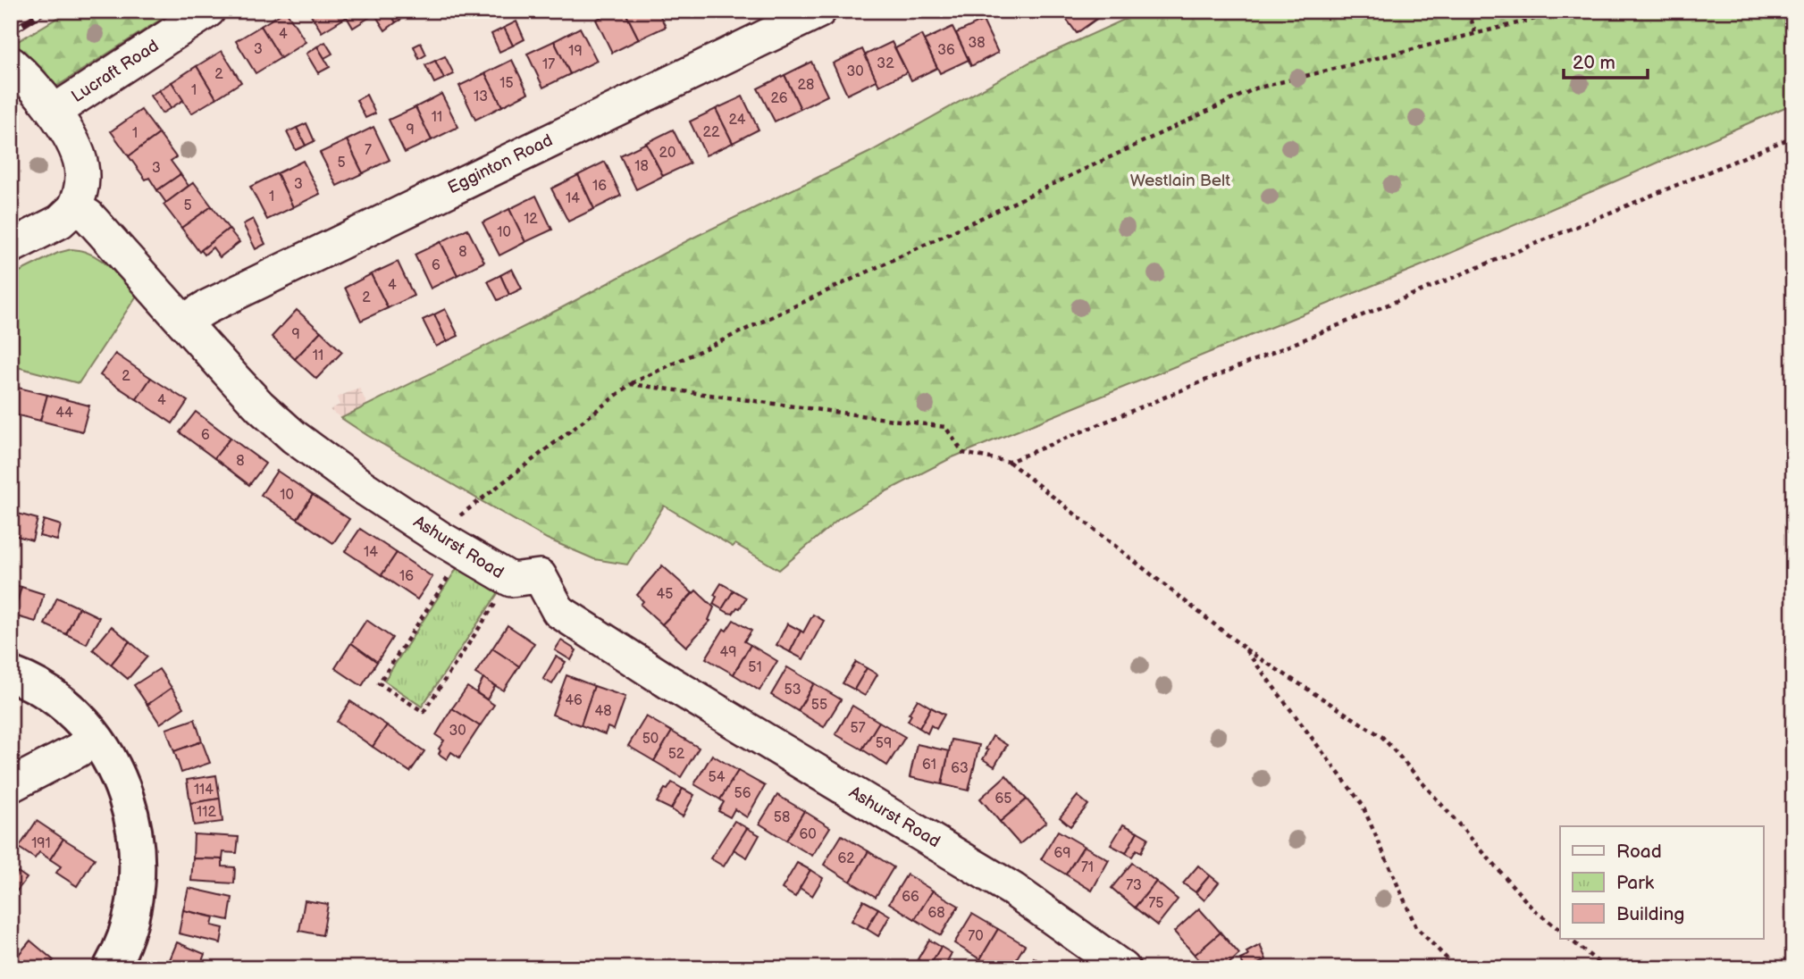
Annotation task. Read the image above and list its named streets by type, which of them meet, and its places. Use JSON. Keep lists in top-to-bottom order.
{
  "streets": {
    "street": ["Lucraft Road", "Egginton Road", "Ashurst Road"]
  },
  "crossings": [
    ["Egginton Road", "Ashurst Road"]
  ],
  "parks": ["Westlain Belt"],
  "house_numbers": [
    "4",
    "38",
    "3",
    "36",
    "19",
    "32",
    "17",
    "30",
    "2",
    "15",
    "28",
    "1",
    "13",
    "26",
    "11",
    "24",
    "9",
    "22",
    "1",
    "7",
    "20",
    "5",
    "18",
    "3",
    "3",
    "16",
    "1",
    "14",
    "5",
    "12",
    "10",
    "8",
    "6",
    "4",
    "2",
    "9",
    "11",
    "2",
    "4",
    "44",
    "6",
    "8",
    "10",
    "14",
    "16",
    "45",
    "49",
    "51",
    "53",
    "46",
    "55",
    "48",
    "57",
    "30",
    "50",
    "59",
    "52",
    "61",
    "63",
    "54",
    "114",
    "56",
    "65",
    "112",
    "58",
    "60",
    "191",
    "69",
    "62",
    "71",
    "73",
    "66",
    "75",
    "68",
    "70"
  ],
  "legend": ["Road", "Park", "Building"],
  "scale_bar": "20 m"
}
